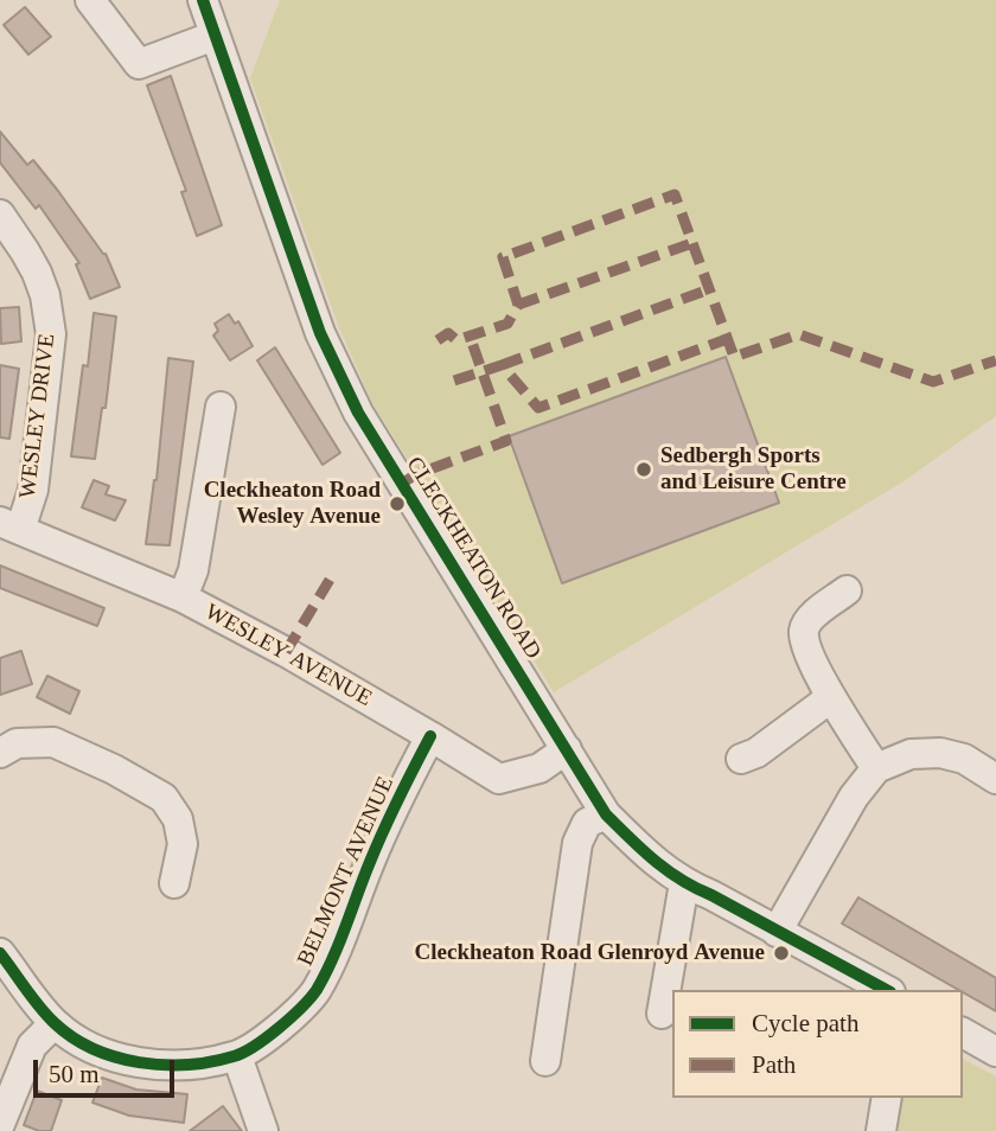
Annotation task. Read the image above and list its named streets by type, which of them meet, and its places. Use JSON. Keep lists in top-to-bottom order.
{
  "streets": {
    "street": [
      "WESLEY DRIVE",
      "CLECKHEATON ROAD",
      "WESLEY AVENUE",
      "BELMONT AVENUE"
    ]
  },
  "crossings": [
    ["WESLEY DRIVE", "WESLEY AVENUE"],
    ["CLECKHEATON ROAD", "WESLEY AVENUE"],
    ["WESLEY AVENUE", "BELMONT AVENUE"]
  ],
  "places": ["Sedbergh Sports and Leisure Centre", "Cleckheaton Road Wesley Avenue", "Cleckheaton Road Glenroyd Avenue"],
  "legend": ["Cycle path", "Path"],
  "scale_bar": "50 m"
}
